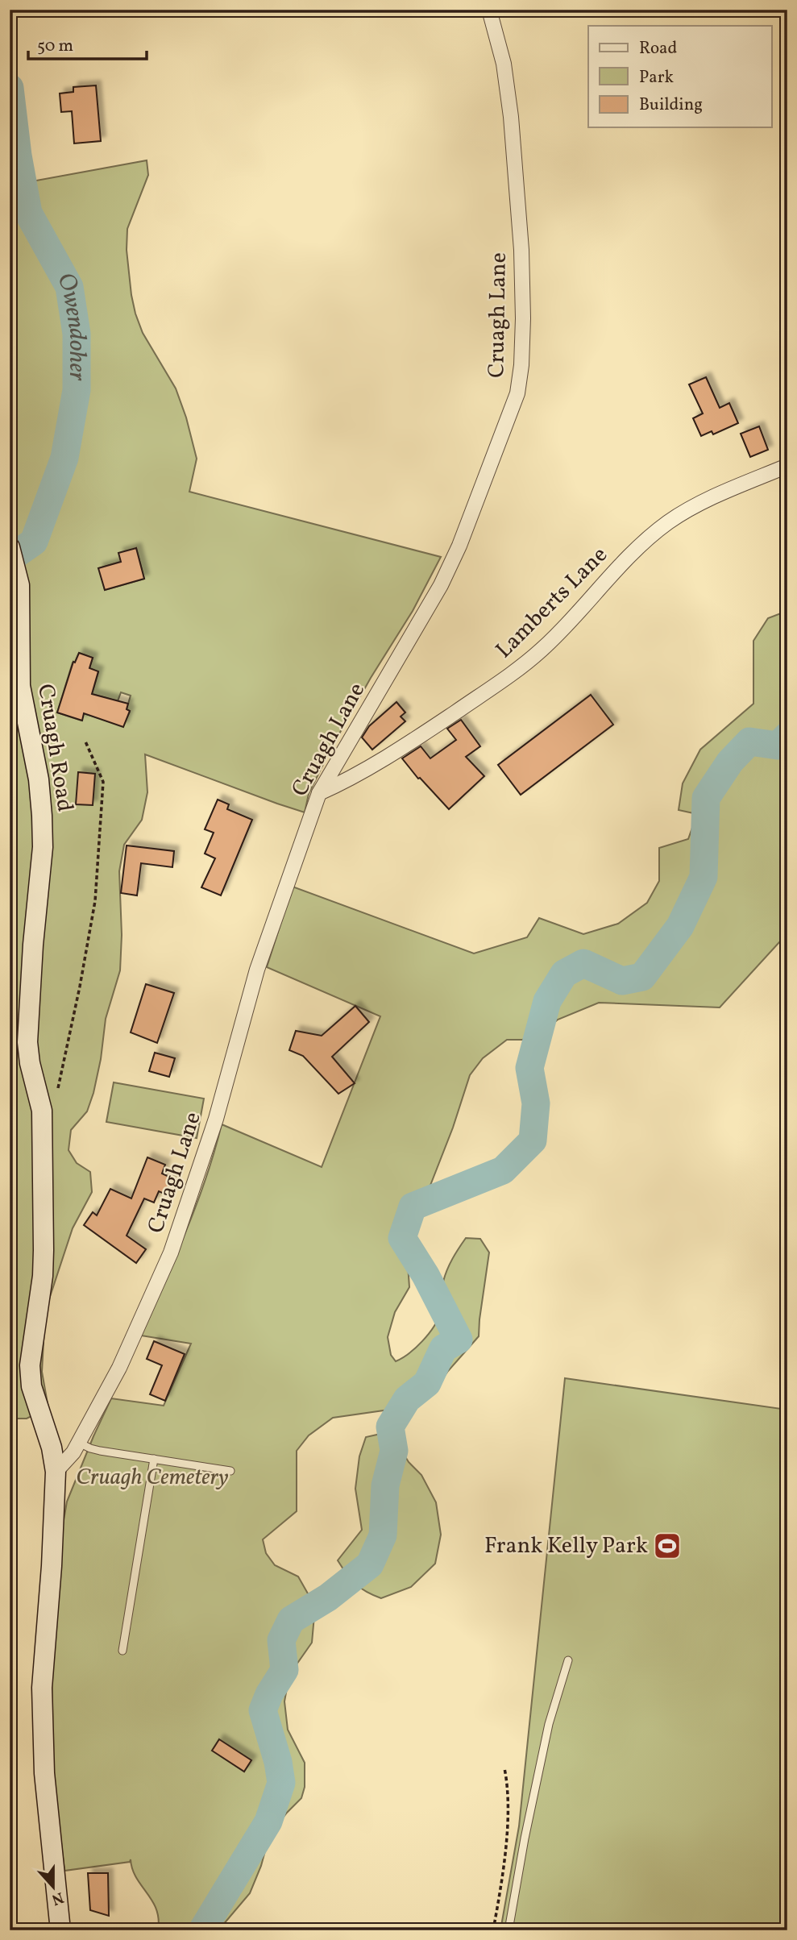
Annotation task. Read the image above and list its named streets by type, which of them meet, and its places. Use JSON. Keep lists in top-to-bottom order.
{
  "streets": {
    "main road": ["Cruagh Road"],
    "street": ["Cruagh Lane", "Lamberts Lane"]
  },
  "crossings": [
    ["Cruagh Lane", "Lamberts Lane"],
    ["Cruagh Lane", "Cruagh Road"]
  ],
  "water": ["Owendoher"],
  "parks": ["Cruagh Cemetery"],
  "places": {
    "sports": ["Frank Kelly Park"]
  },
  "legend": ["Road", "Park", "Building"],
  "scale_bar": "50 m",
  "north": "bottom"
}
